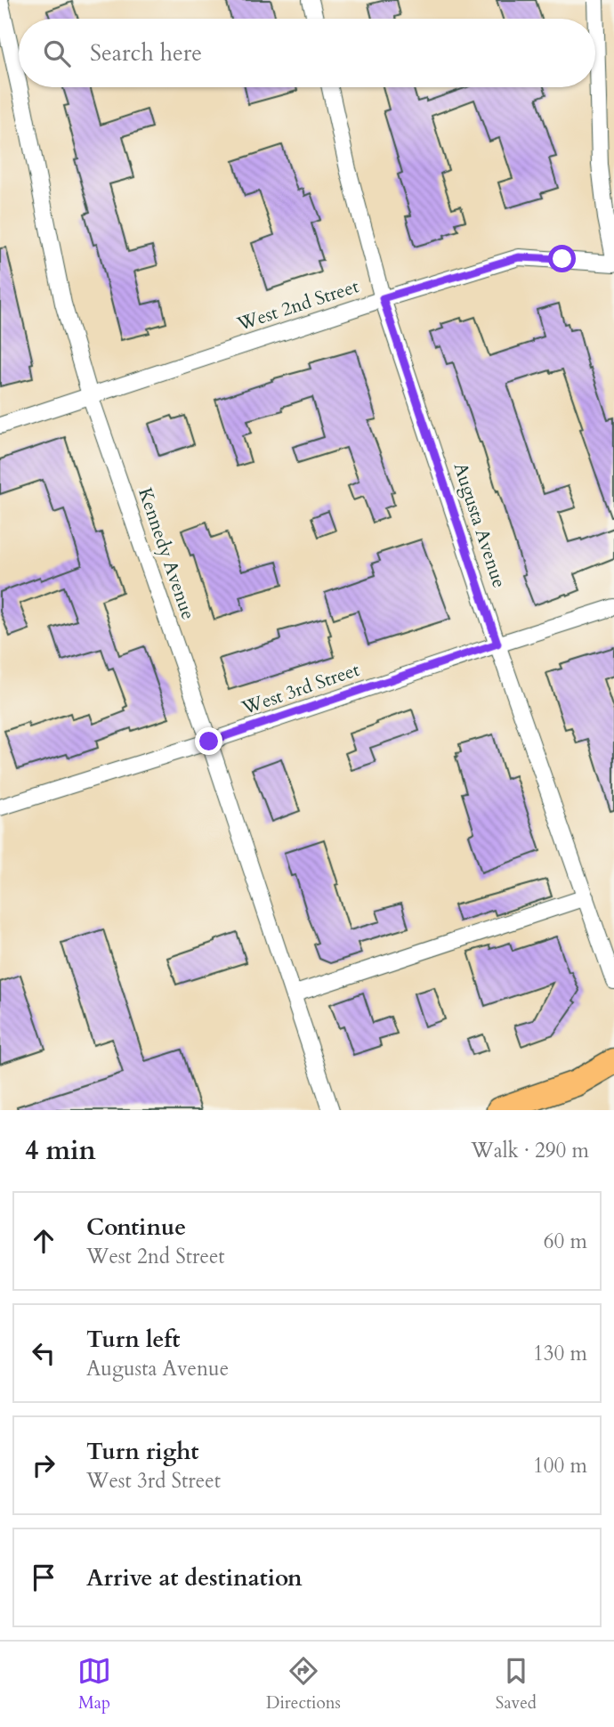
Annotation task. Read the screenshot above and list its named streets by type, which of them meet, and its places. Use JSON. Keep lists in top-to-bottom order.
{
  "streets": {
    "street": [
      "West 2nd Street",
      "Augusta Avenue",
      "Kennedy Avenue",
      "West 3rd Street"
    ]
  },
  "crossings": [
    ["West 2nd Street", "Augusta Avenue"],
    ["West 2nd Street", "Kennedy Avenue"],
    ["Augusta Avenue", "West 3rd Street"],
    ["Kennedy Avenue", "West 3rd Street"]
  ],
  "page": {
    "search": "Search here",
    "heading": ["4 min", "Walk · 290 m"],
    "list": [
      ["Continue", "West 2nd Street", "60 m"],
      ["Turn left", "Augusta Avenue", "130 m"],
      ["Turn right", "West 3rd Street", "100 m"],
      "Arrive at destination"
    ],
    "nav": ["Map", "Directions", "Saved"]
  }
}
